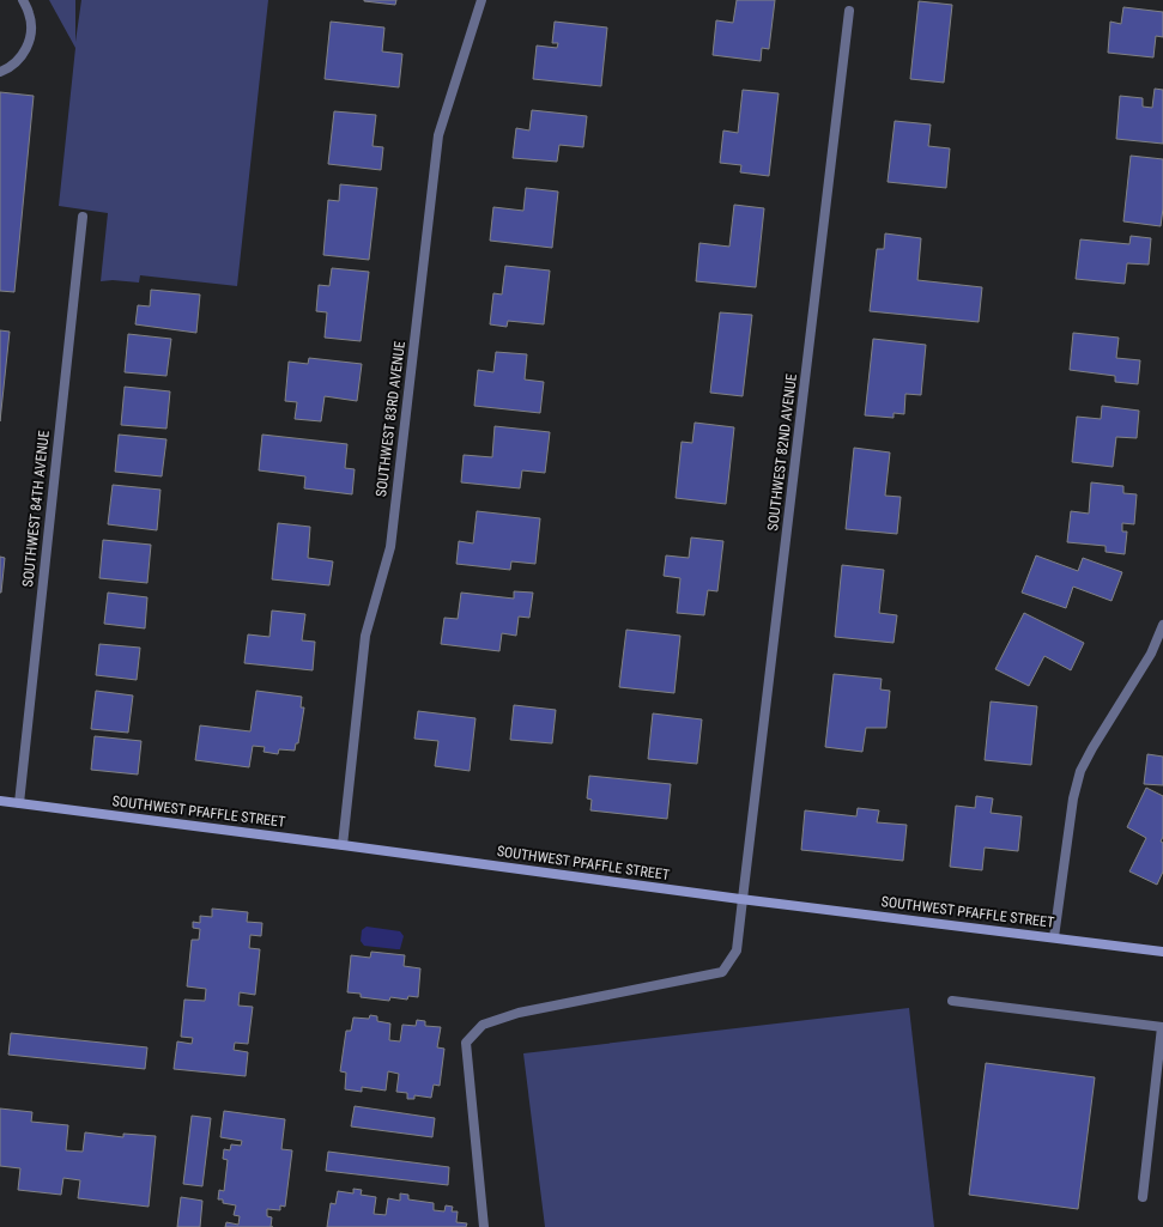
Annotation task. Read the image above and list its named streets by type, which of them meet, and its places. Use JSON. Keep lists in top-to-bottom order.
{
  "streets": {
    "street": [
      "SOUTHWEST 83RD AVENUE",
      "SOUTHWEST 82ND AVENUE",
      "SOUTHWEST 84TH AVENUE",
      "SOUTHWEST PFAFFLE STREET"
    ]
  },
  "crossings": [
    ["SOUTHWEST 83RD AVENUE", "SOUTHWEST PFAFFLE STREET"],
    ["SOUTHWEST 82ND AVENUE", "SOUTHWEST PFAFFLE STREET"],
    ["SOUTHWEST 84TH AVENUE", "SOUTHWEST PFAFFLE STREET"]
  ]
}
